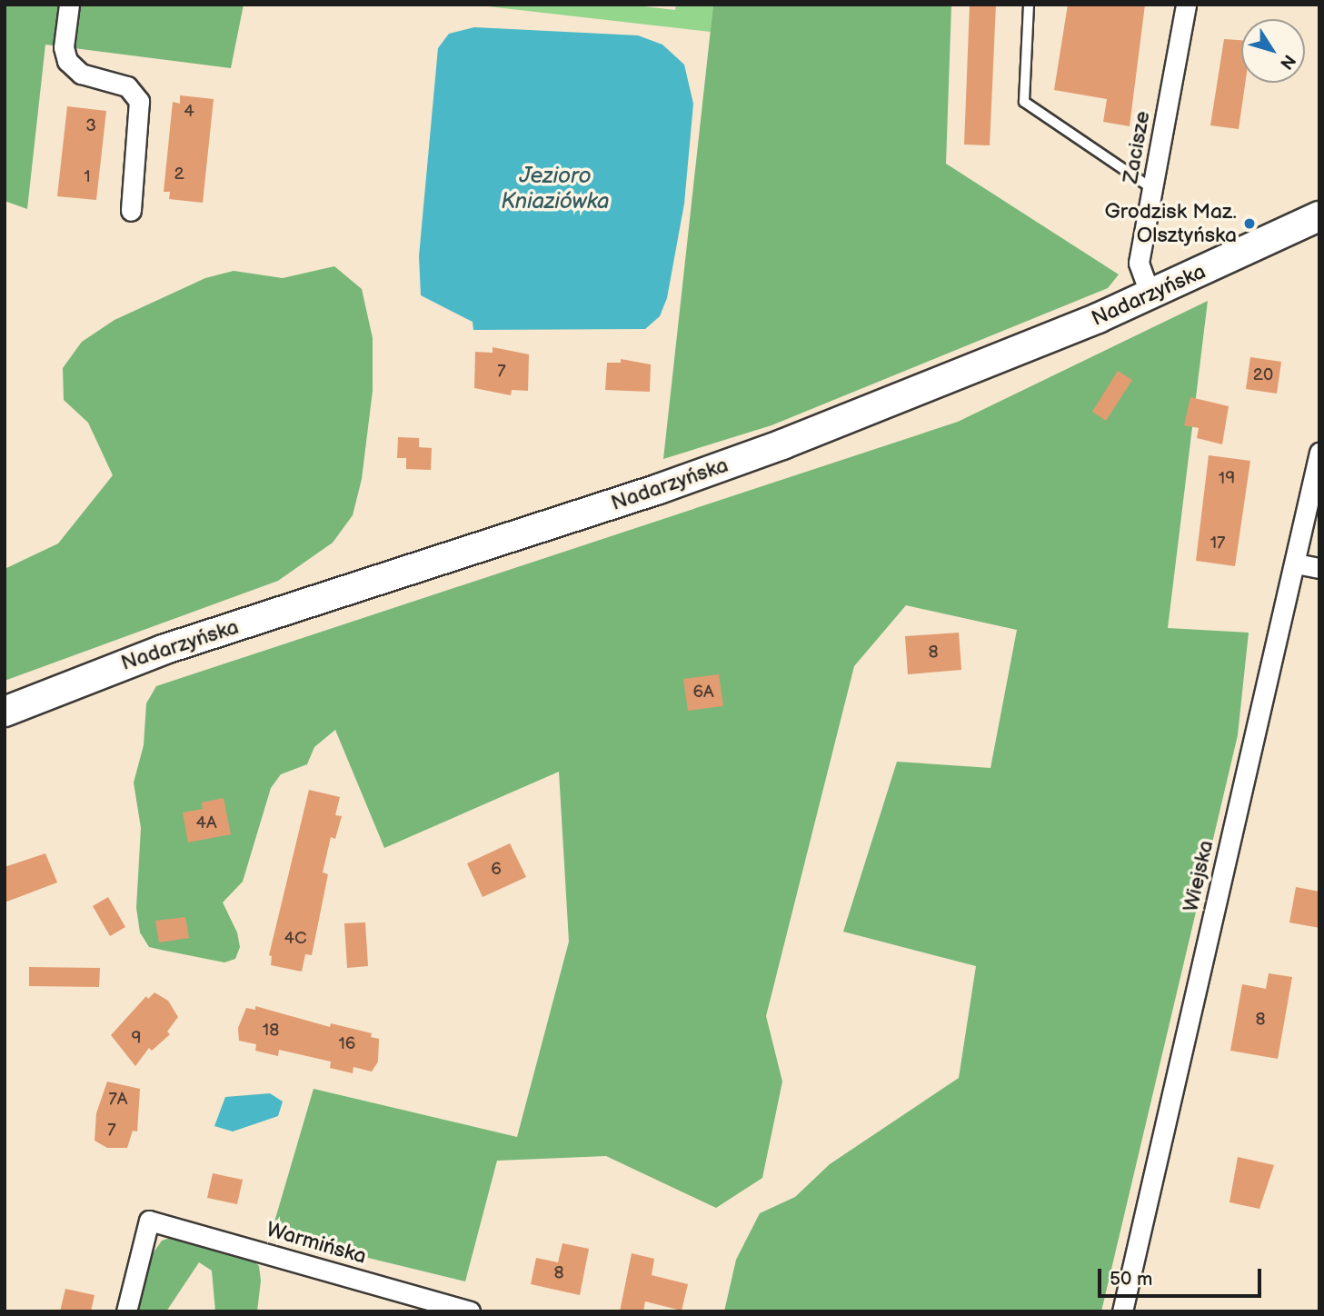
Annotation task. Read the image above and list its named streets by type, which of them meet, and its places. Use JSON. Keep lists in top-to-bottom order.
{
  "streets": {
    "street": [
      "Zacisze",
      "Nadarzyńska",
      "Wiejska",
      "Warmińska"
    ]
  },
  "crossings": [
    ["Zacisze", "Nadarzyńska"]
  ],
  "water": ["Jezioro Kniaziówka"],
  "places": ["Grodzisk Maz. Olsztyńska"],
  "house_numbers": [
    "4",
    "3",
    "2",
    "1",
    "7",
    "20",
    "19",
    "17",
    "8",
    "6A",
    "4A",
    "6",
    "4C",
    "8",
    "18",
    "9",
    "16",
    "7A",
    "7",
    "8"
  ],
  "scale_bar": "50 m",
  "north": "bottom right"
}
